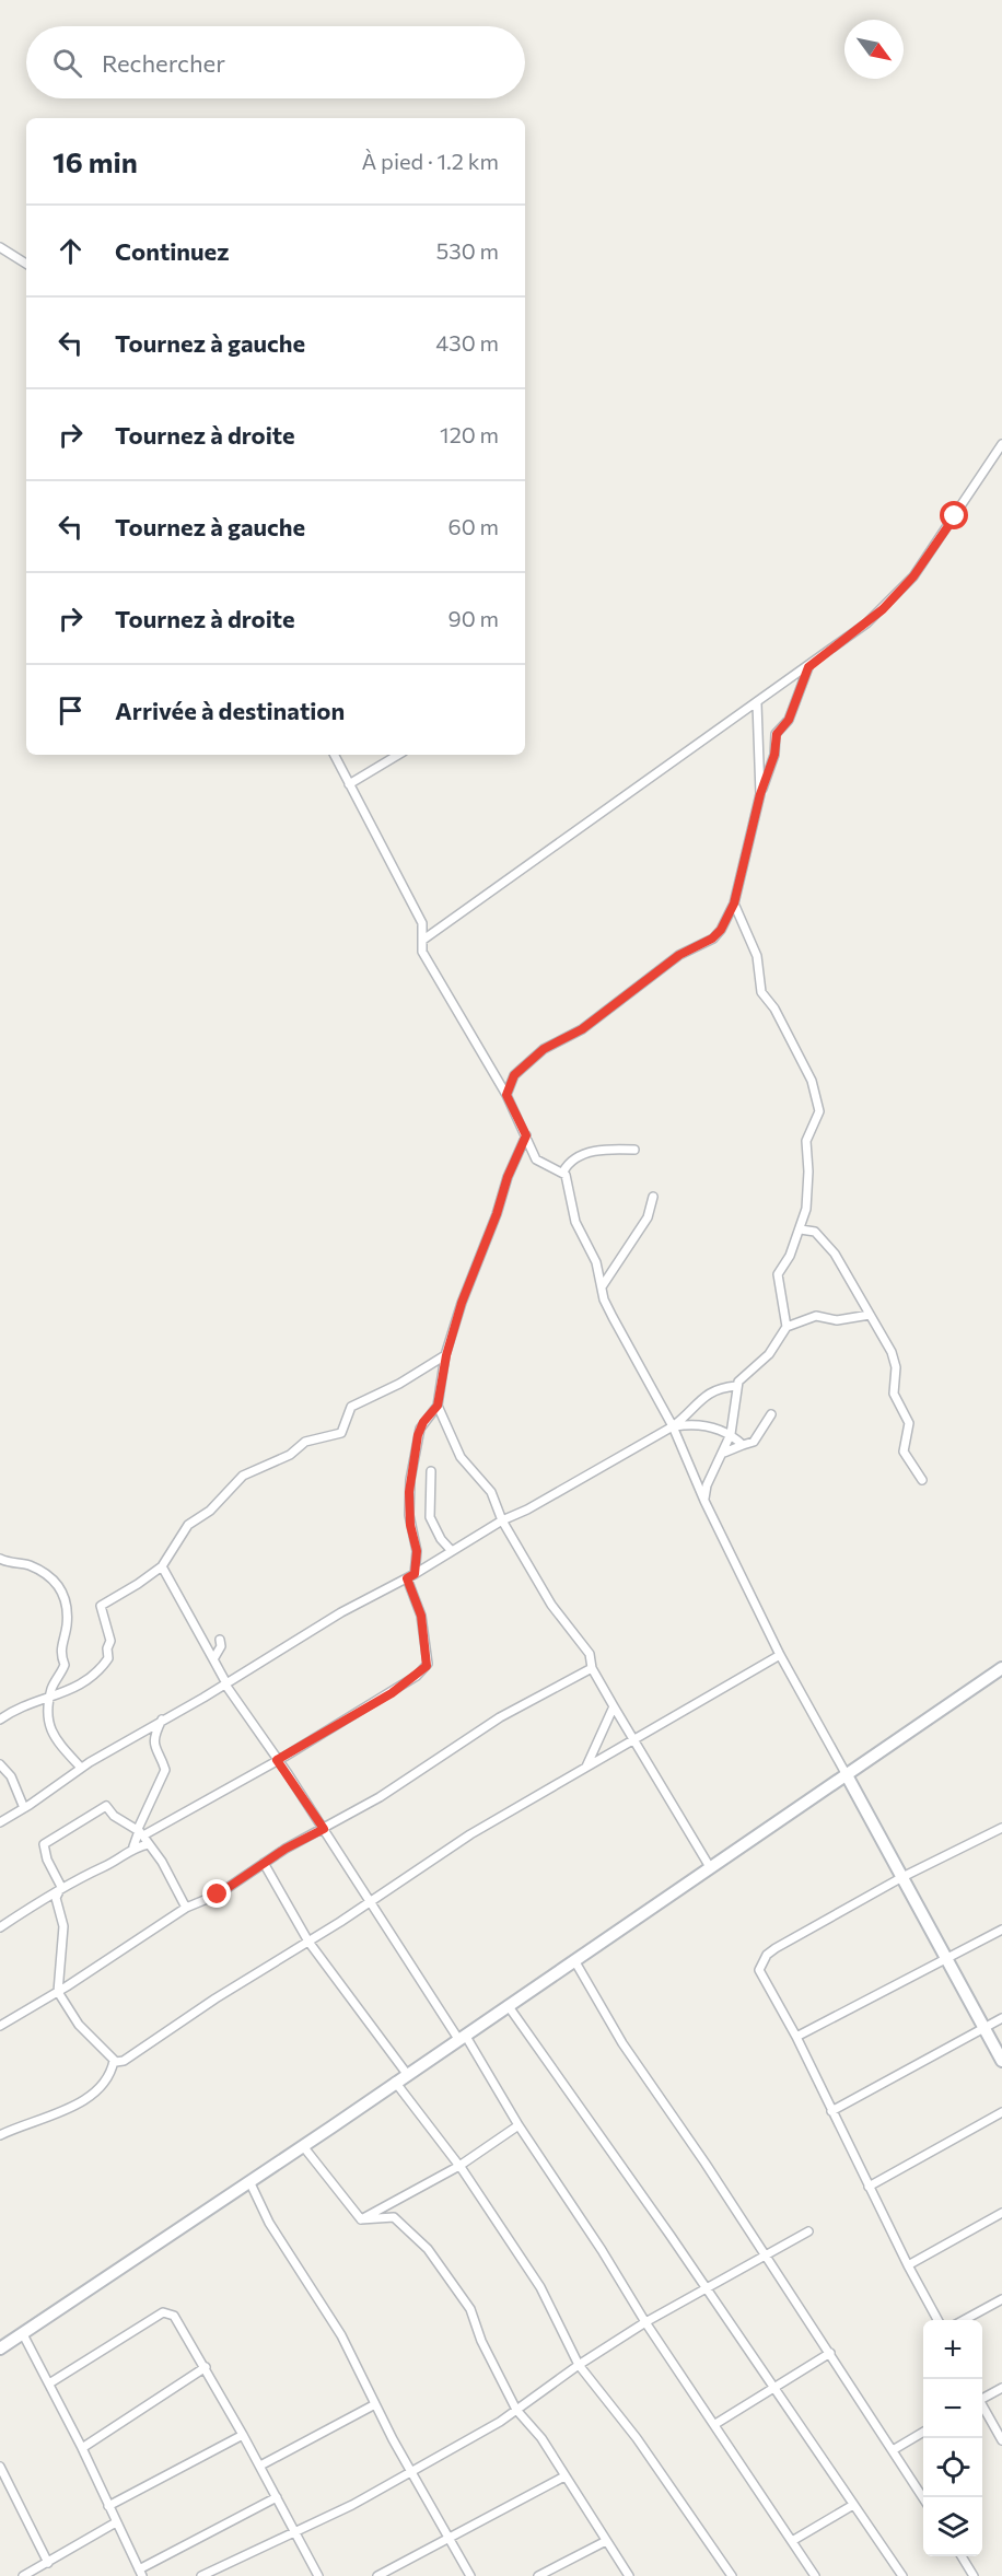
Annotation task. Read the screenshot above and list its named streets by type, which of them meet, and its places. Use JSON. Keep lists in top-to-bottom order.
{
  "north": "bottom right",
  "page": {
    "search": "Rechercher",
    "heading": ["16 min", "À pied · 1.2 km"],
    "list": [
      ["Continuez", "530 m"],
      ["Tournez à gauche", "430 m"],
      ["Tournez à droite", "120 m"],
      ["Tournez à gauche", "60 m"],
      ["Tournez à droite", "90 m"],
      "Arrivée à destination"
    ],
    "map_buttons": ["+", "−"]
  }
}
